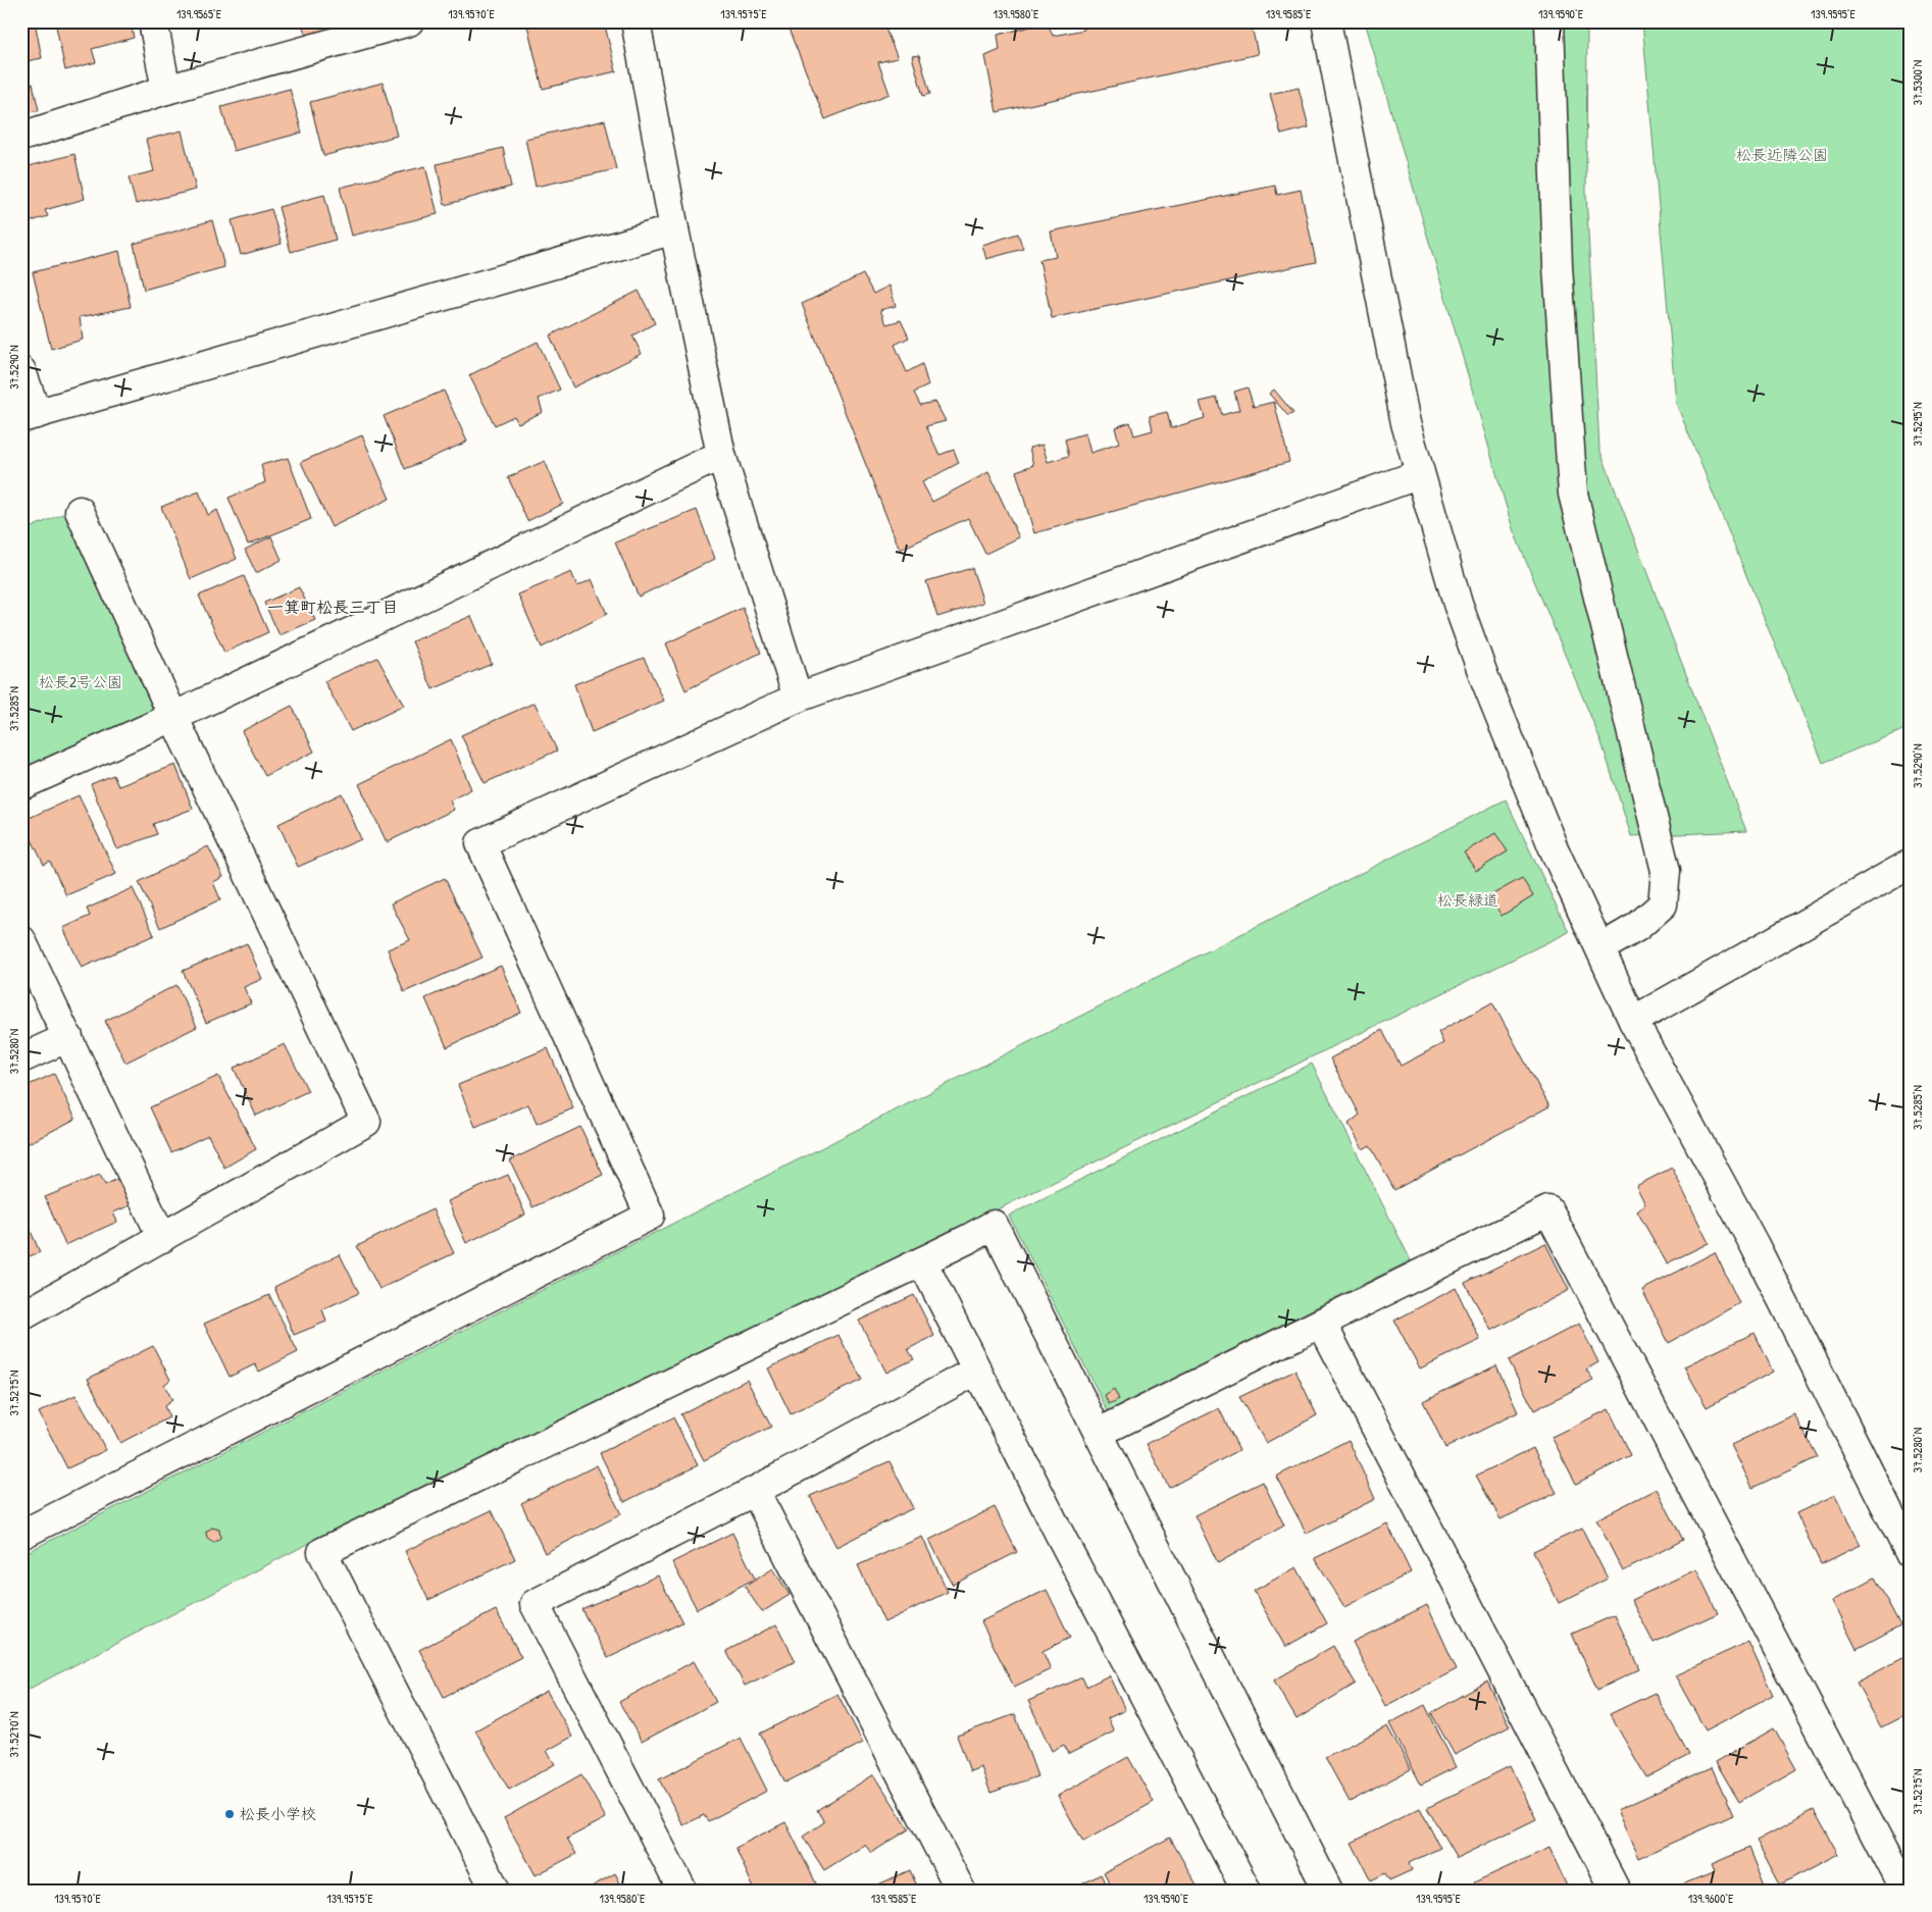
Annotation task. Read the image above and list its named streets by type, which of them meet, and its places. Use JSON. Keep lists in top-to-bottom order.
{
  "districts": ["一箕町松長三丁目"],
  "parks": ["松長近隣公園", "松長2号公園", "松長緑道"],
  "places": ["松長小学校"],
  "coordinates": [
    "139.9565°E",
    "139.9570°E",
    "139.9575°E",
    "139.9580°E",
    "139.9585°E",
    "139.9590°E",
    "139.9595°E",
    "37.5300°N",
    "37.5290°N",
    "37.5295°N",
    "37.5285°N",
    "37.5280°N",
    "37.5275°N",
    "37.5270°N",
    "139.9600°E"
  ]
}
